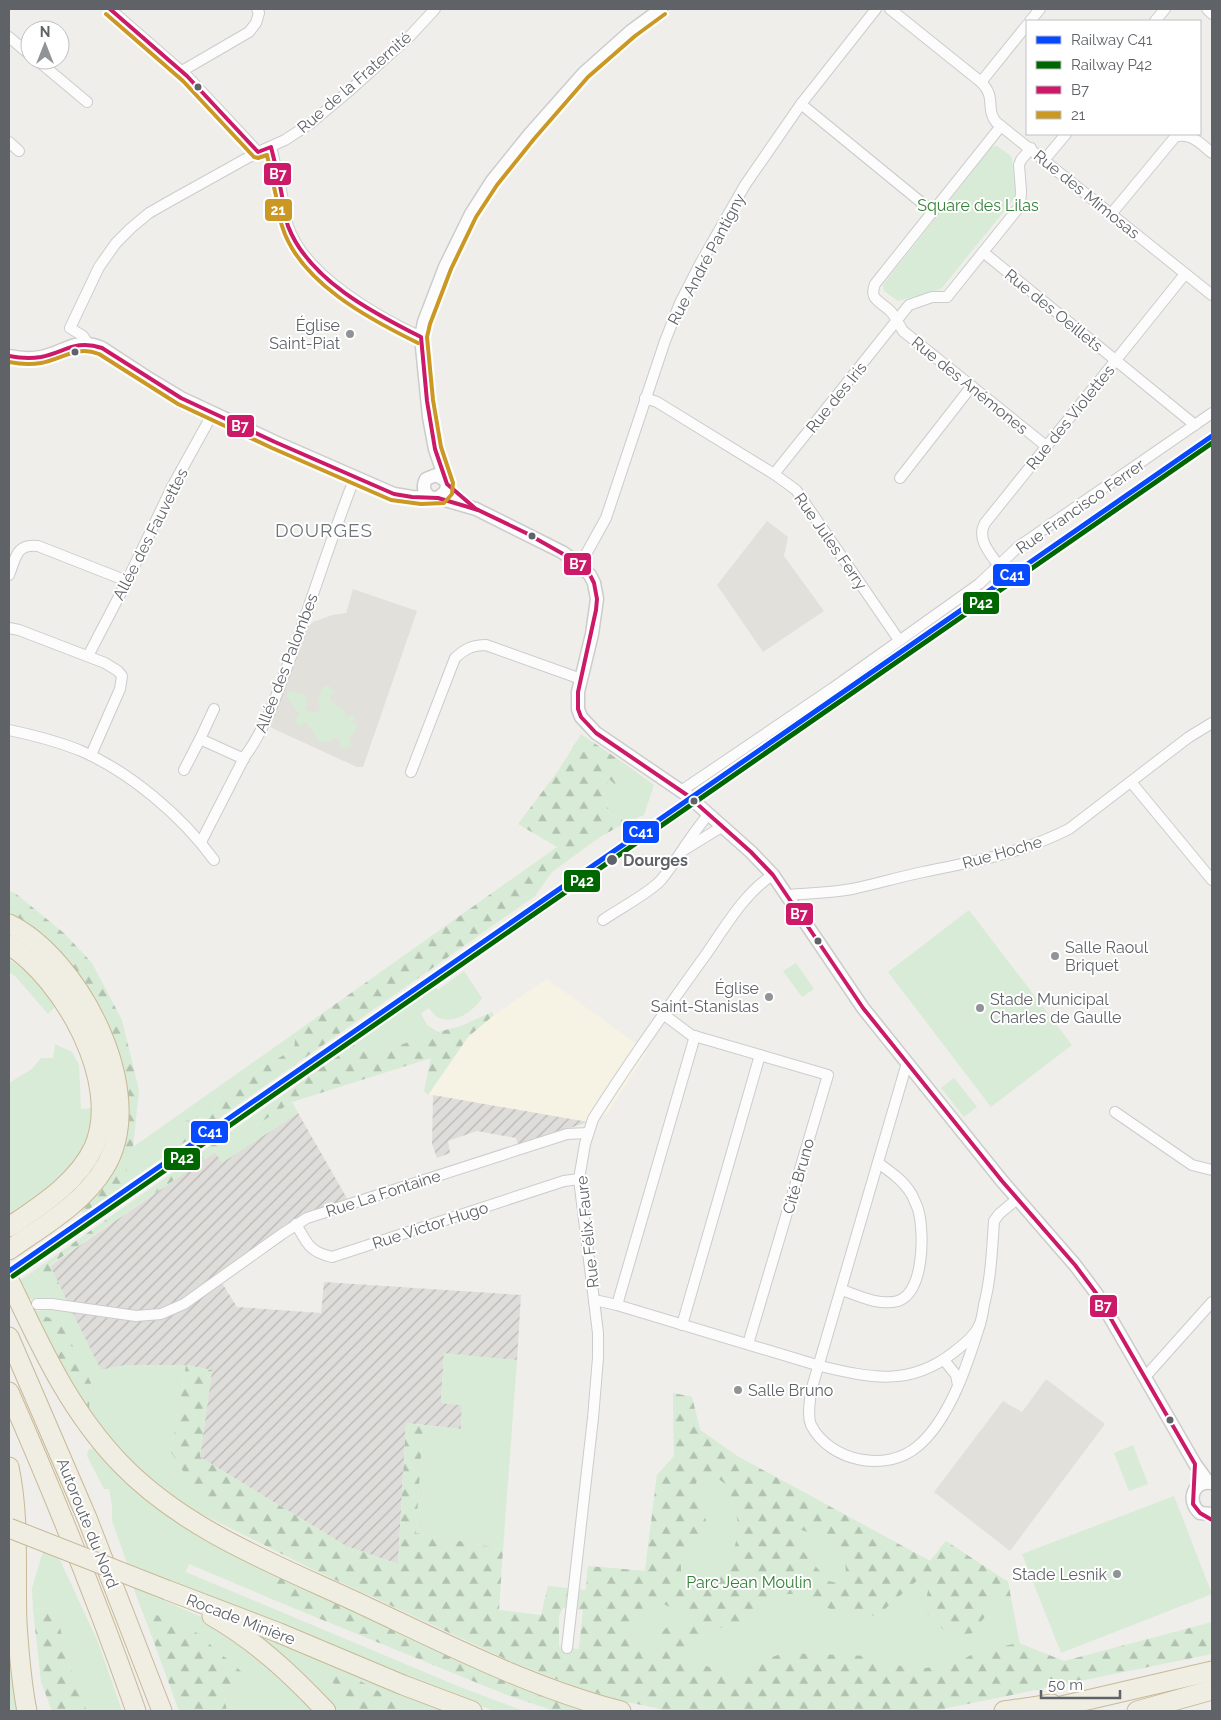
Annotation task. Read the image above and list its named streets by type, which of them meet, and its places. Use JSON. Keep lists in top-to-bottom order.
{
  "streets": {
    "highway": ["Autoroute du Nord", "Rocade Minière"],
    "street": [
      "Rue de la Fraternité",
      "Rue des Mimosas",
      "Rue André Pantigny",
      "Rue des Oeillets",
      "Rue des Anémones",
      "Rue des Iris",
      "Rue des Violettes",
      "Rue Francisco Ferrer",
      "Allée des Fauvettes",
      "Rue Jules Ferry",
      "Allée des Palombes",
      "Rue Hoche",
      "Cité Bruno",
      "Rue La Fontaine",
      "Rue Victor Hugo",
      "Rue Félix Faure"
    ]
  },
  "crossings": [
    ["Rue des Mimosas", "Rue des Violettes"],
    ["Rue André Pantigny", "Rue Jules Ferry"],
    ["Rue des Oeillets", "Rue des Violettes"],
    ["Rue des Oeillets", "Rue Francisco Ferrer"],
    ["Rue des Anémones", "Rue des Iris"],
    ["Rue des Anémones", "Rue des Violettes"],
    ["Rue des Iris", "Rue Jules Ferry"],
    ["Rue des Violettes", "Rue Francisco Ferrer"],
    ["Rue Francisco Ferrer", "Rue Jules Ferry"],
    ["Cité Bruno", "Rue Félix Faure"],
    ["Rue La Fontaine", "Rue Victor Hugo"],
    ["Rue La Fontaine", "Rue Félix Faure"],
    ["Rue Victor Hugo", "Rue Félix Faure"]
  ],
  "districts": ["DOURGES"],
  "parks": ["Square des Lilas", "Parc Jean Moulin"],
  "places": [
    "Église Saint-Piat",
    "Dourges",
    "Salle Raoul Briquet",
    "Église Saint-Stanislas",
    "Stade Municipal Charles de Gaulle",
    "Salle Bruno",
    "Stade Lesnik"
  ],
  "lines": [
    "transit line B7",
    "transit line 21",
    "rail line C41",
    "rail line P42"
  ],
  "legend": [
    "Railway C41",
    "Railway P42",
    "B7",
    "21"
  ],
  "scale_bar": "50 m",
  "north": "top"
}
